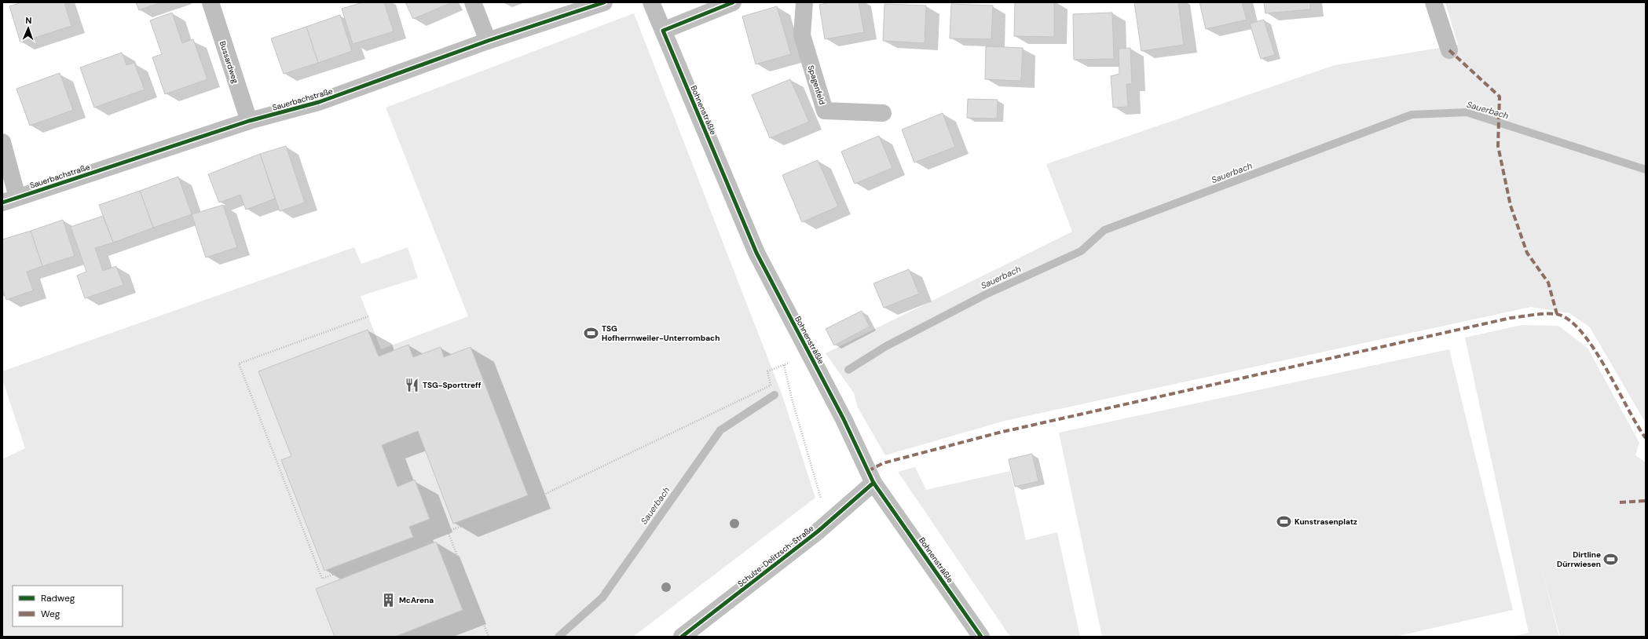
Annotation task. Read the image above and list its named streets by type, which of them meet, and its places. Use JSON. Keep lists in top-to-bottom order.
{
  "streets": {
    "street": [
      "Bussardweg",
      "Spagenfeld",
      "Sauerbachstraße",
      "Bohnensträßle",
      "Schulze-Delitzsch-Straße"
    ]
  },
  "crossings": [
    ["Bussardweg", "Sauerbachstraße"],
    ["Bohnensträßle", "Schulze-Delitzsch-Straße"]
  ],
  "water": ["Sauerbach"],
  "places": {
    "sports": ["TSG Hofherrnweiler-Unterrombach", "Kunstrasenplatz", "Dirtline Dürrwiesen"],
    "restaurant": ["TSG-Sporttreff"],
    "building": ["McArena"]
  },
  "legend": ["Radweg", "Weg"],
  "north": "top"
}
